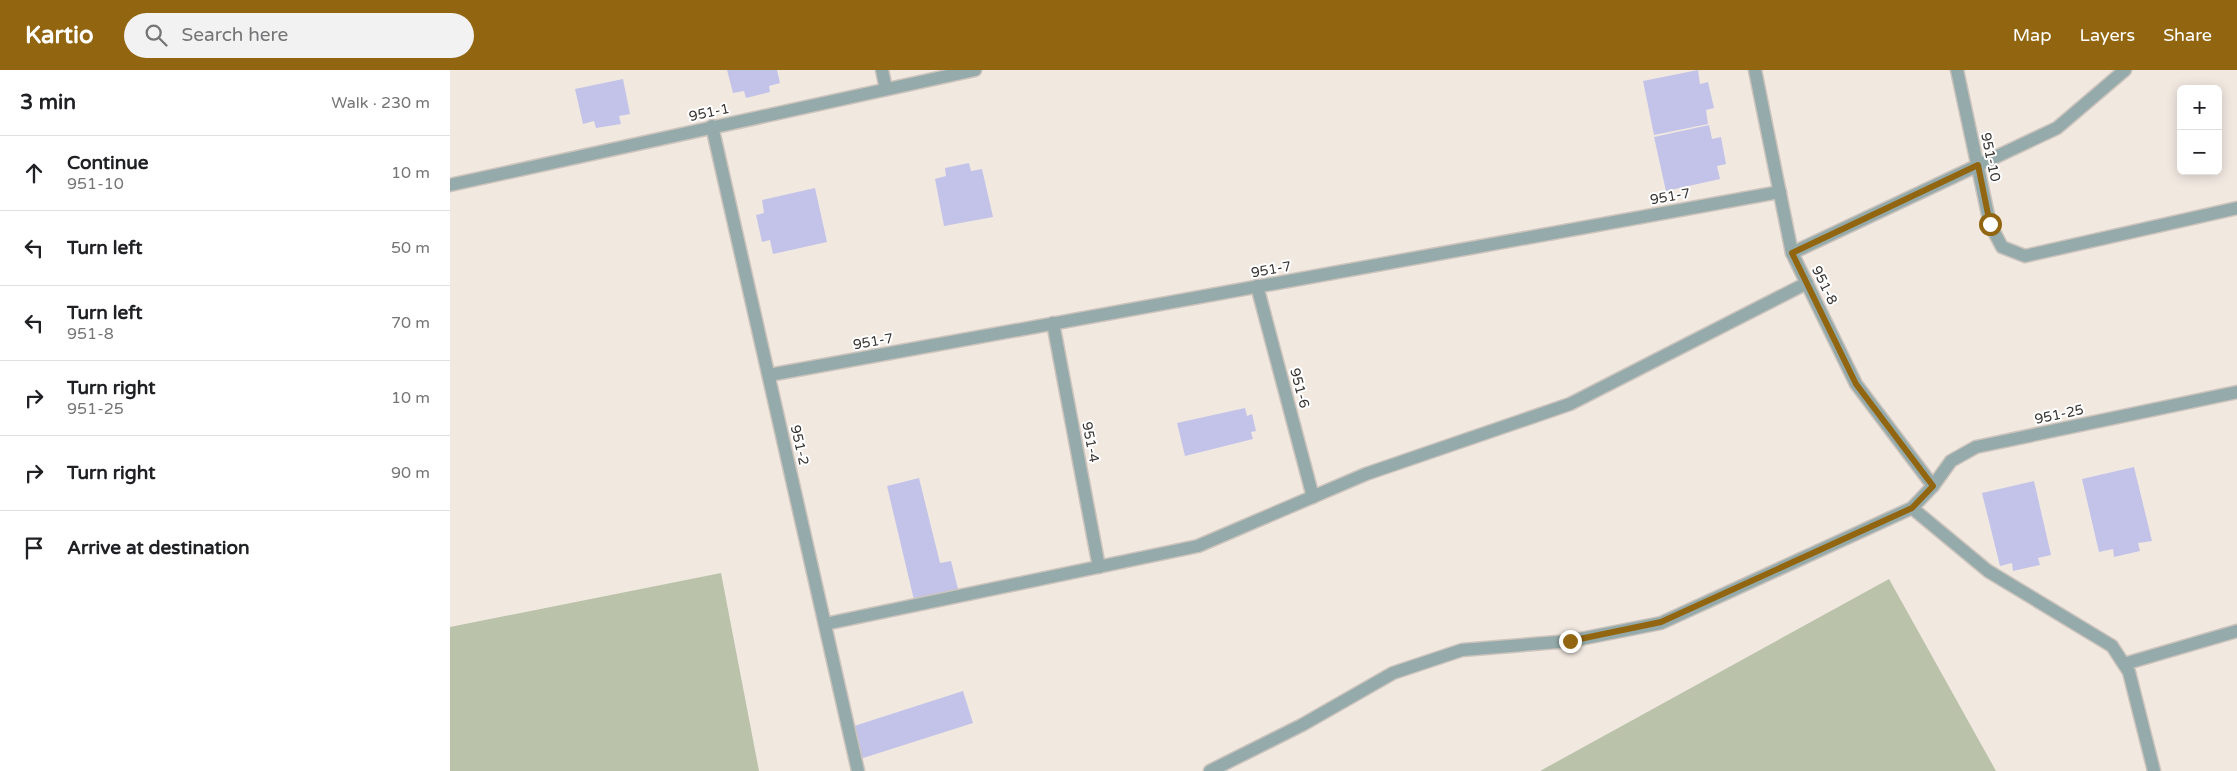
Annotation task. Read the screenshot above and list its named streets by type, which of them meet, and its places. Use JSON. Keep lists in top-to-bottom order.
{
  "streets": {
    "street": [
      "951-1",
      "951-10",
      "951-7",
      "951-8",
      "951-6",
      "951-25",
      "951-4",
      "951-2"
    ]
  },
  "crossings": [
    ["951-1", "951-2"],
    ["951-7", "951-8"],
    ["951-7", "951-6"],
    ["951-7", "951-4"],
    ["951-7", "951-2"],
    ["951-8", "951-25"]
  ],
  "page": {
    "header": "Kartio",
    "search": "Search here",
    "nav": ["Map", "Layers", "Share"],
    "heading": ["3 min", "Walk · 230 m"],
    "map_buttons": ["+", "−"],
    "list": [
      ["Continue", "951-10", "10 m"],
      ["Turn left", "50 m"],
      ["Turn left", "951-8", "70 m"],
      ["Turn right", "951-25", "10 m"],
      ["Turn right", "90 m"],
      "Arrive at destination"
    ]
  }
}
